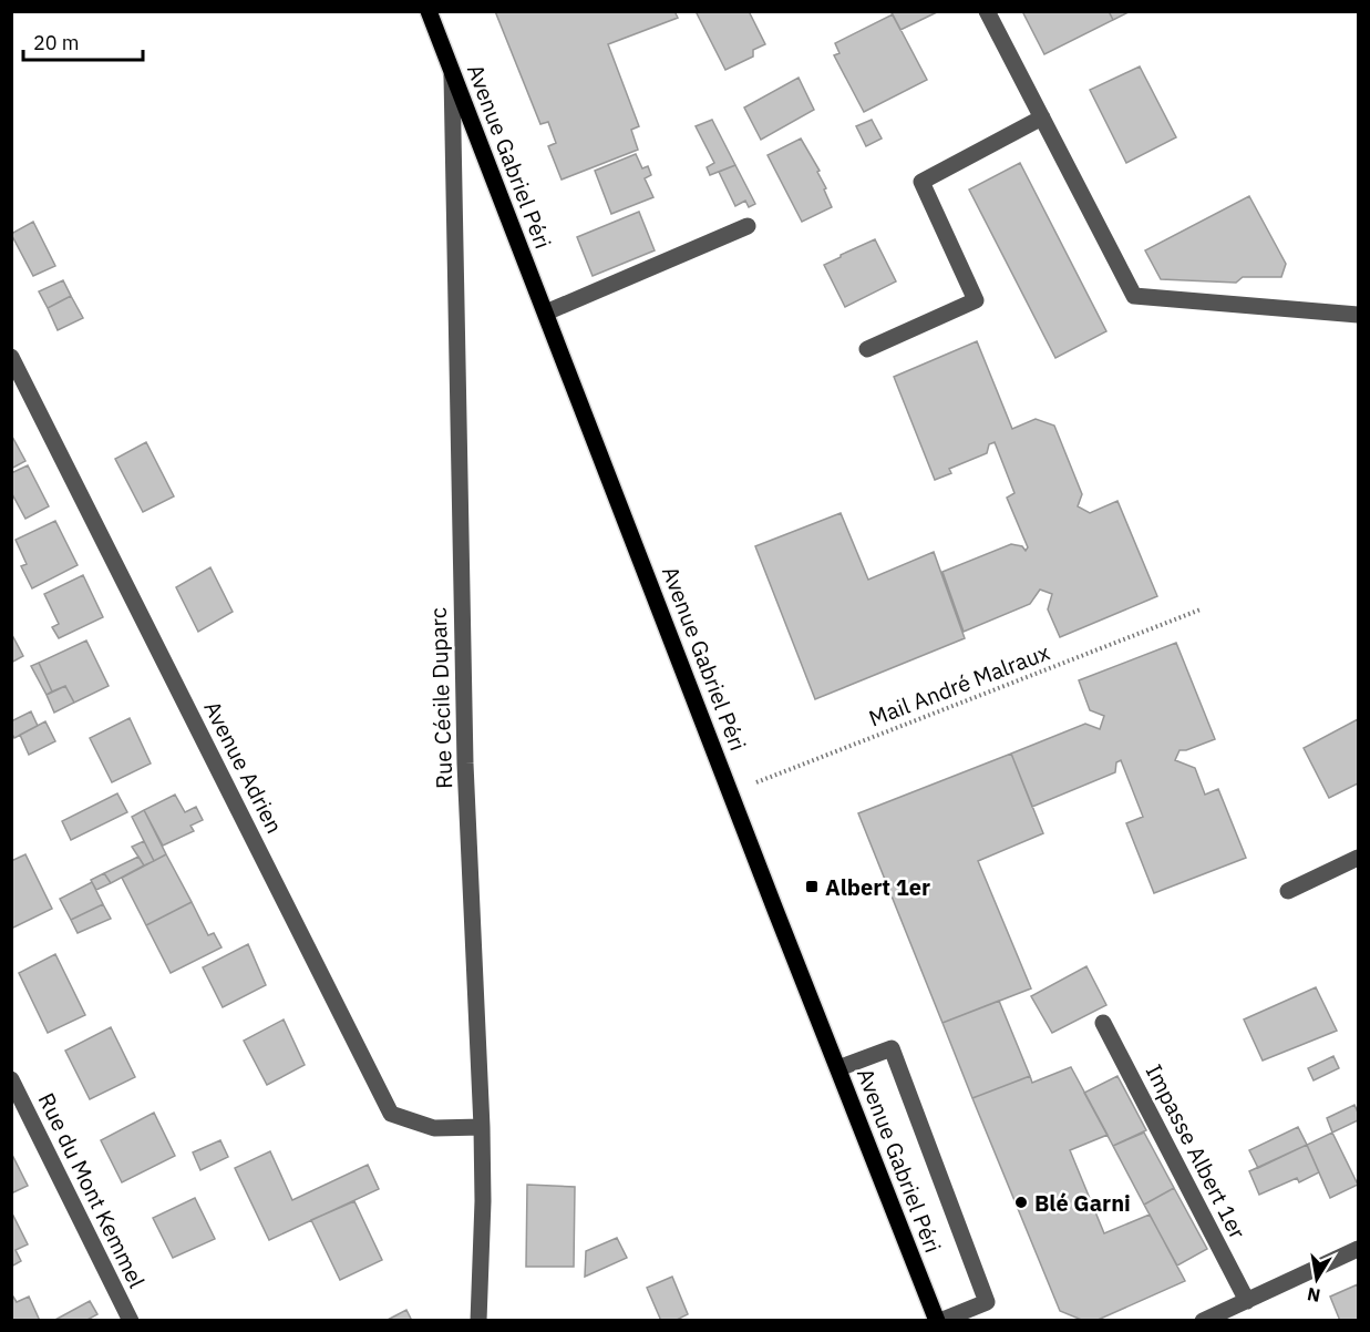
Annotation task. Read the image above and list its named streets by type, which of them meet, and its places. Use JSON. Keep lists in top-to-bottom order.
{
  "streets": {
    "main road": ["Avenue Gabriel Péri"],
    "street": [
      "Rue Cécile Duparc",
      "Avenue Adrien",
      "Impasse Albert 1er",
      "Rue du Mont Kemmel"
    ],
    "path": ["Mail André Malraux"]
  },
  "crossings": [
    ["Avenue Gabriel Péri", "Mail André Malraux"],
    ["Avenue Gabriel Péri", "Rue Cécile Duparc"],
    ["Rue Cécile Duparc", "Avenue Adrien"]
  ],
  "places": {
    "transit": ["Albert 1er"],
    "other": ["Blé Garni"]
  },
  "scale_bar": "20 m",
  "north": "bottom"
}
